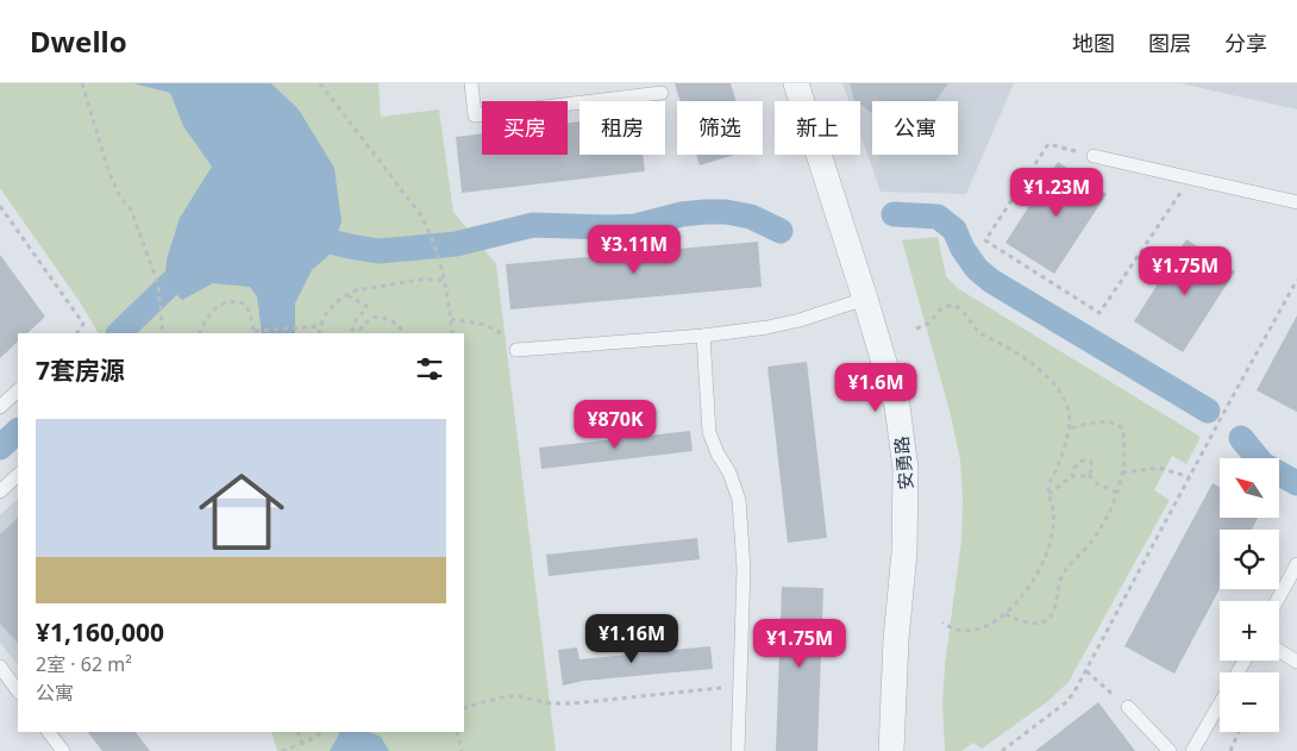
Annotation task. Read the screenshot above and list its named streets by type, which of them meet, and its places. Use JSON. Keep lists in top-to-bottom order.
{
  "streets": {
    "street": ["安勇路"]
  },
  "north": "top left",
  "page": {
    "header": "Dwello",
    "nav": ["地图", "图层", "分享"],
    "chip": [
      "买房",
      "租房",
      "筛选",
      "新上",
      "公寓"
    ],
    "price": [
      "¥1.23M",
      "¥3.11M",
      "¥1.75M",
      "¥1.6M",
      "¥870K",
      "¥1.16M",
      "¥1.75M"
    ],
    "heading": "7套房源",
    "list": [
      {
        "name": "¥1,160,000",
        "note": "2室 · 62 m² · 公寓"
      }
    ],
    "map_buttons": ["+", "−"]
  }
}
